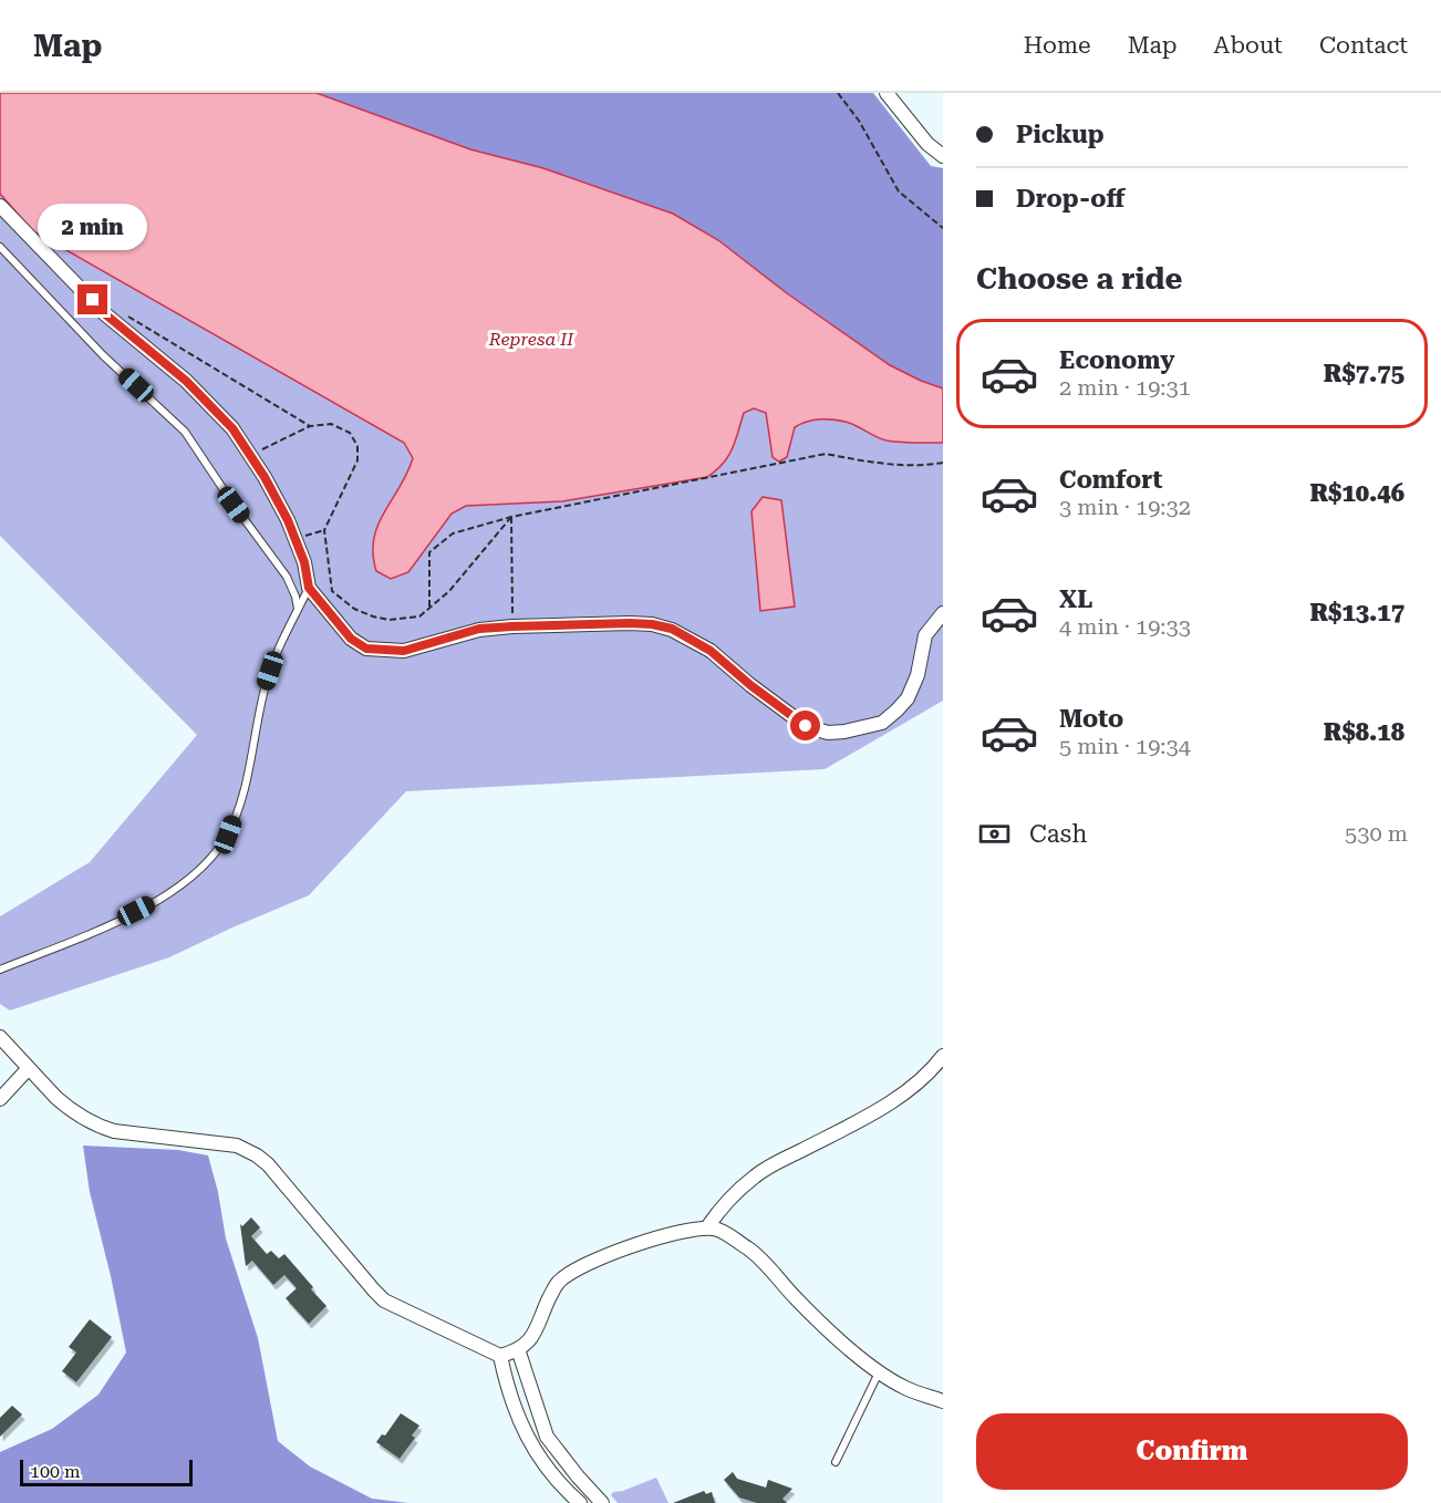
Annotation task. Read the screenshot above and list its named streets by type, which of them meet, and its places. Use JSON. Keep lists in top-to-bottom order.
{
  "water": ["Represa II"],
  "scale_bar": "100 m",
  "page": {
    "header": "Map",
    "nav": [
      "Home",
      "Map",
      "About",
      "Contact"
    ],
    "banner": ["Pickup", "Drop-off"],
    "bubble": "2 min",
    "heading": "Choose a ride",
    "list": [
      {
        "name": "Economy",
        "note": "2 min · 19:31",
        "value": "R$7.75"
      },
      {
        "name": "Comfort",
        "note": "3 min · 19:32",
        "value": "R$10.46"
      },
      {
        "name": "XL",
        "note": "4 min · 19:33",
        "value": "R$13.17"
      },
      {
        "name": "Moto",
        "note": "5 min · 19:34",
        "value": "R$8.18"
      }
    ],
    "pay": ["Cash", "530 m"],
    "buttons": "Confirm",
    "scale": "100 m"
  }
}
